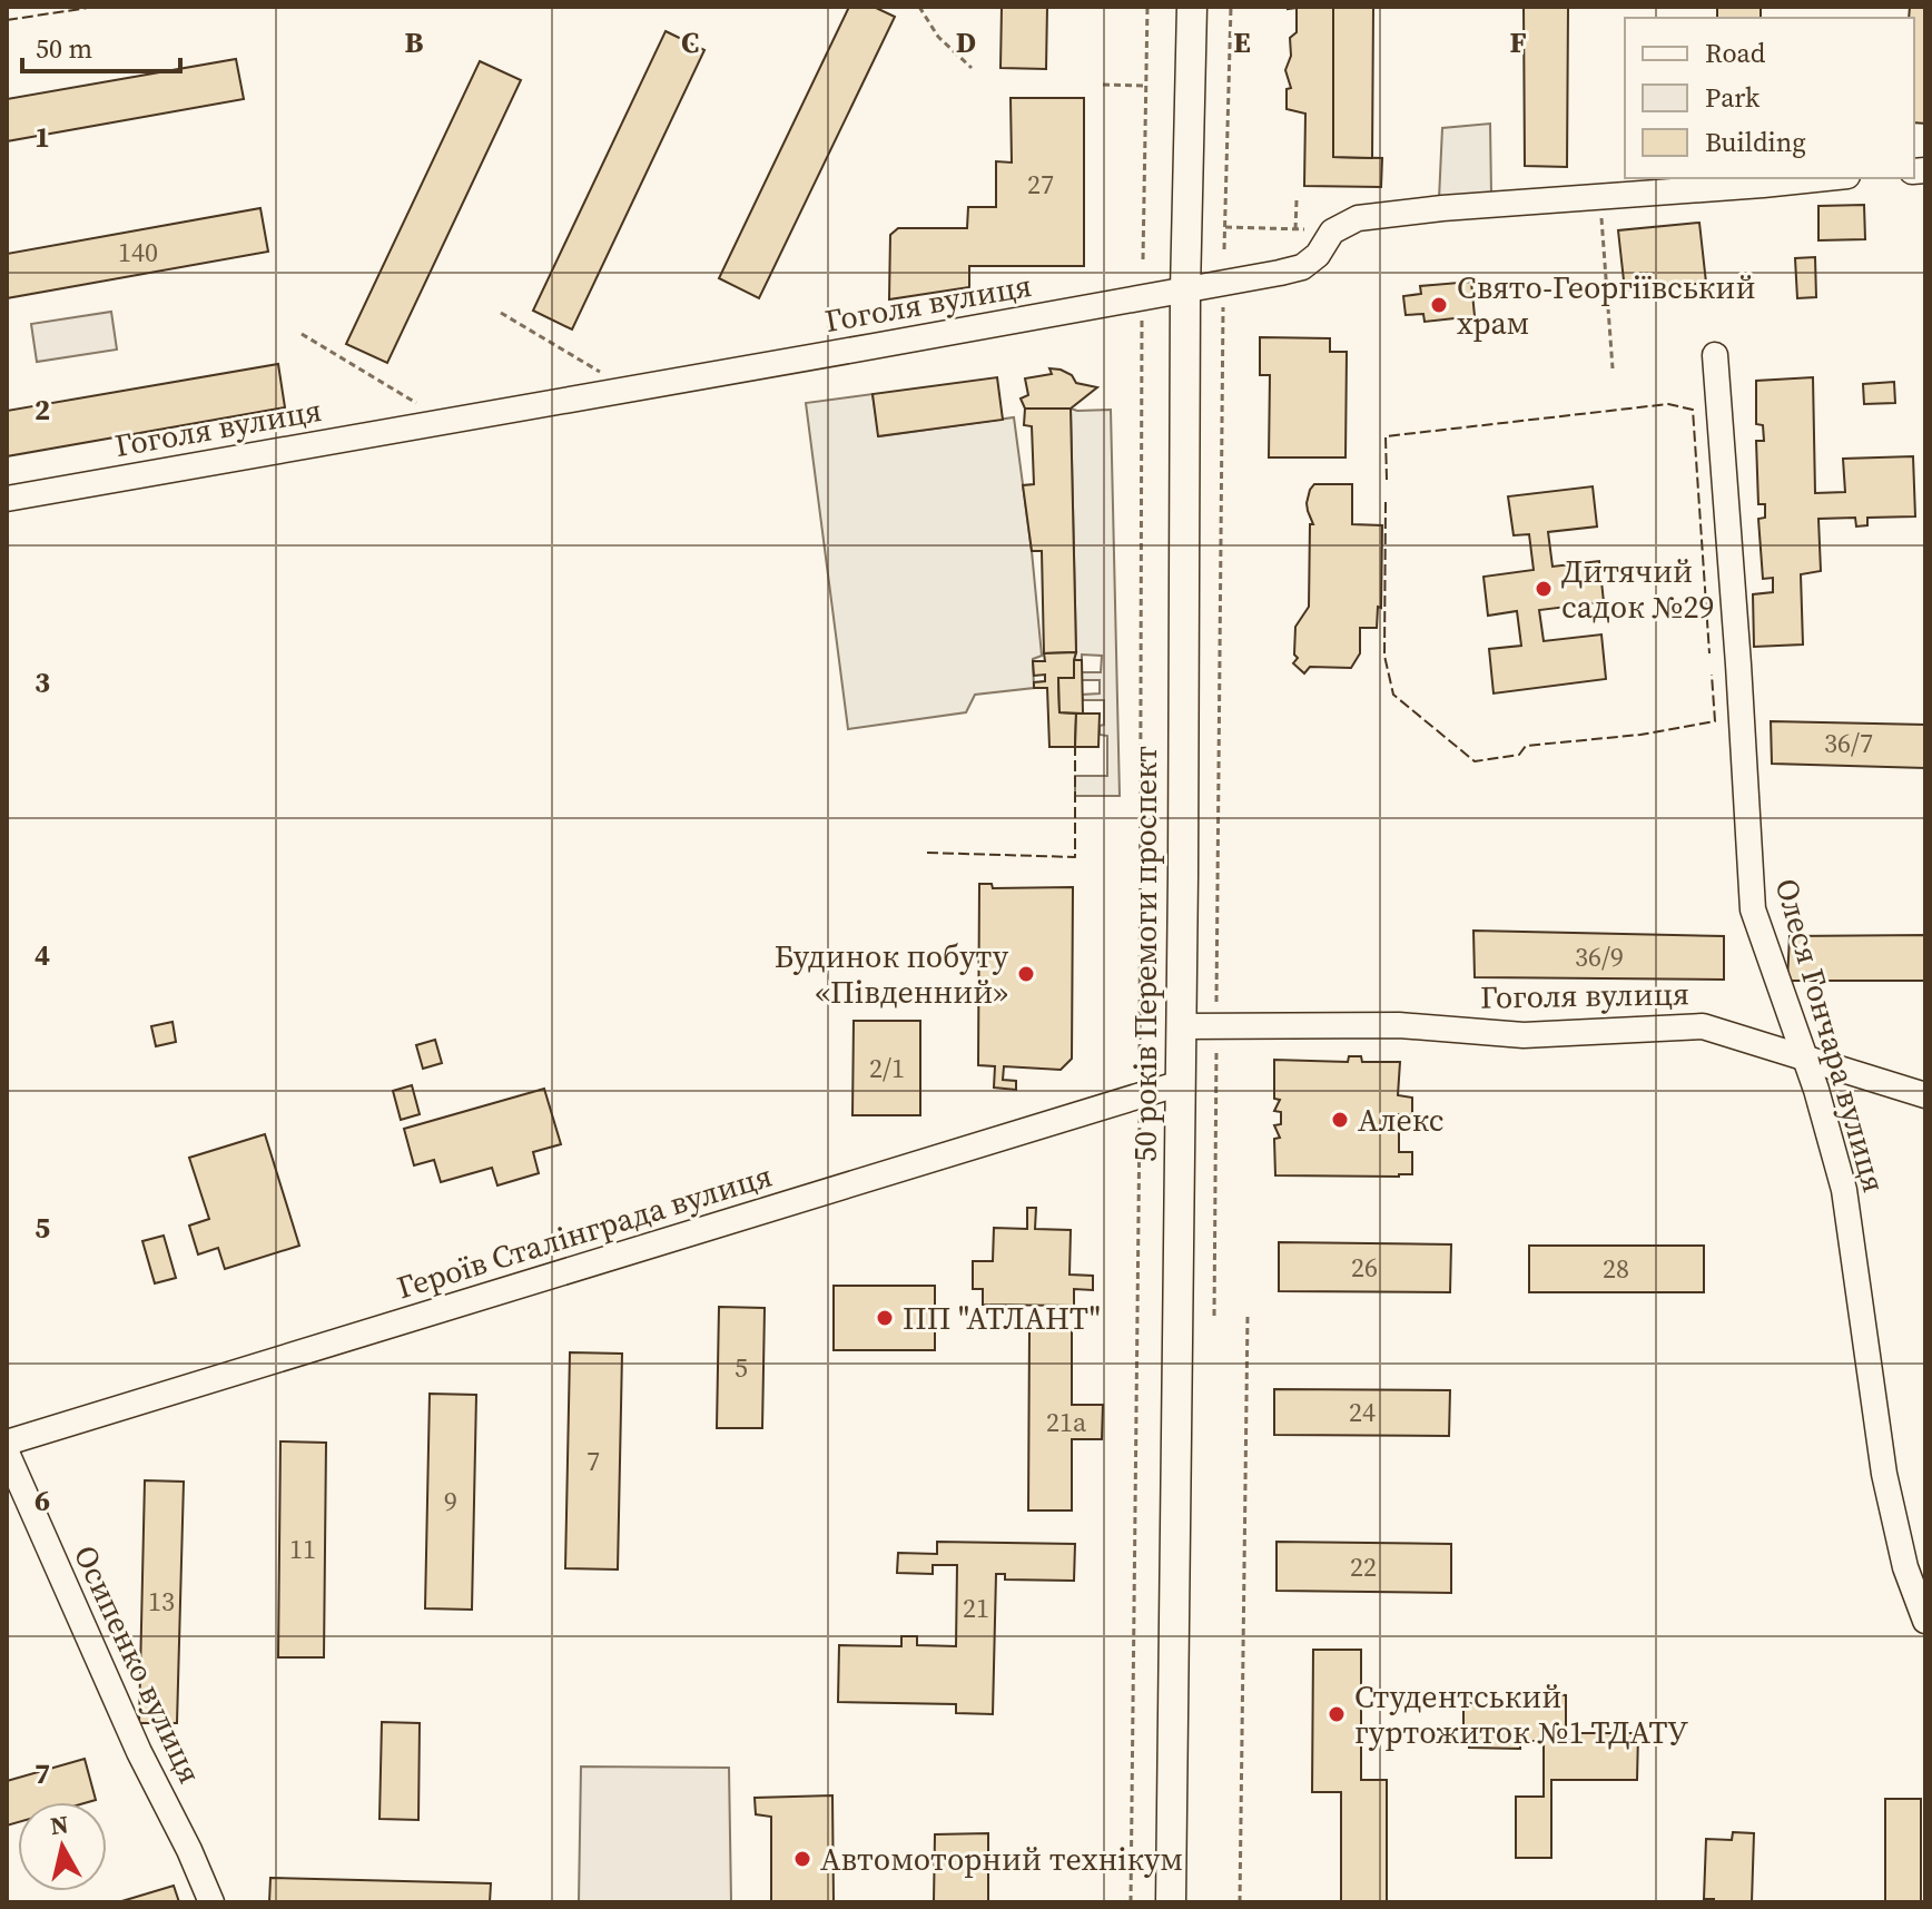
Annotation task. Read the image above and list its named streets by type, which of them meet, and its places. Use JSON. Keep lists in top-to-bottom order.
{
  "streets": {
    "main road": ["50 років Перемоги проспект"],
    "street": [
      "Гоголя вулиця",
      "Олеся Гончара вулиця",
      "Героїв Сталінграда вулиця",
      "Осипенко вулиця"
    ]
  },
  "crossings": [
    ["Гоголя вулиця", "50 років Перемоги проспект"],
    ["Гоголя вулиця", "Олеся Гончара вулиця"],
    ["50 років Перемоги проспект", "Героїв Сталінграда вулиця"]
  ],
  "places": [
    "Свято-Георгіївський храм",
    "Дитячий садок №29",
    "Будинок побуту «Південний»",
    "Алекс",
    "ПП \"АТЛАНТ\"",
    "Студентський гуртожиток №1 ТДАТУ",
    "Автомоторний технікум"
  ],
  "house_numbers": [
    "27",
    "140",
    "36/7",
    "36/9",
    "2/1",
    "26",
    "28",
    "5",
    "24",
    "21а",
    "7",
    "9",
    "11",
    "22",
    "13",
    "21"
  ],
  "legend": ["Road", "Park", "Building"],
  "scale_bar": "50 m",
  "north": "top",
  "grid": {
    "columns": [
      "B",
      "C",
      "D",
      "E",
      "F"
    ],
    "rows": [
      "1",
      "2",
      "3",
      "4",
      "5",
      "6",
      "7"
    ]
  }
}
